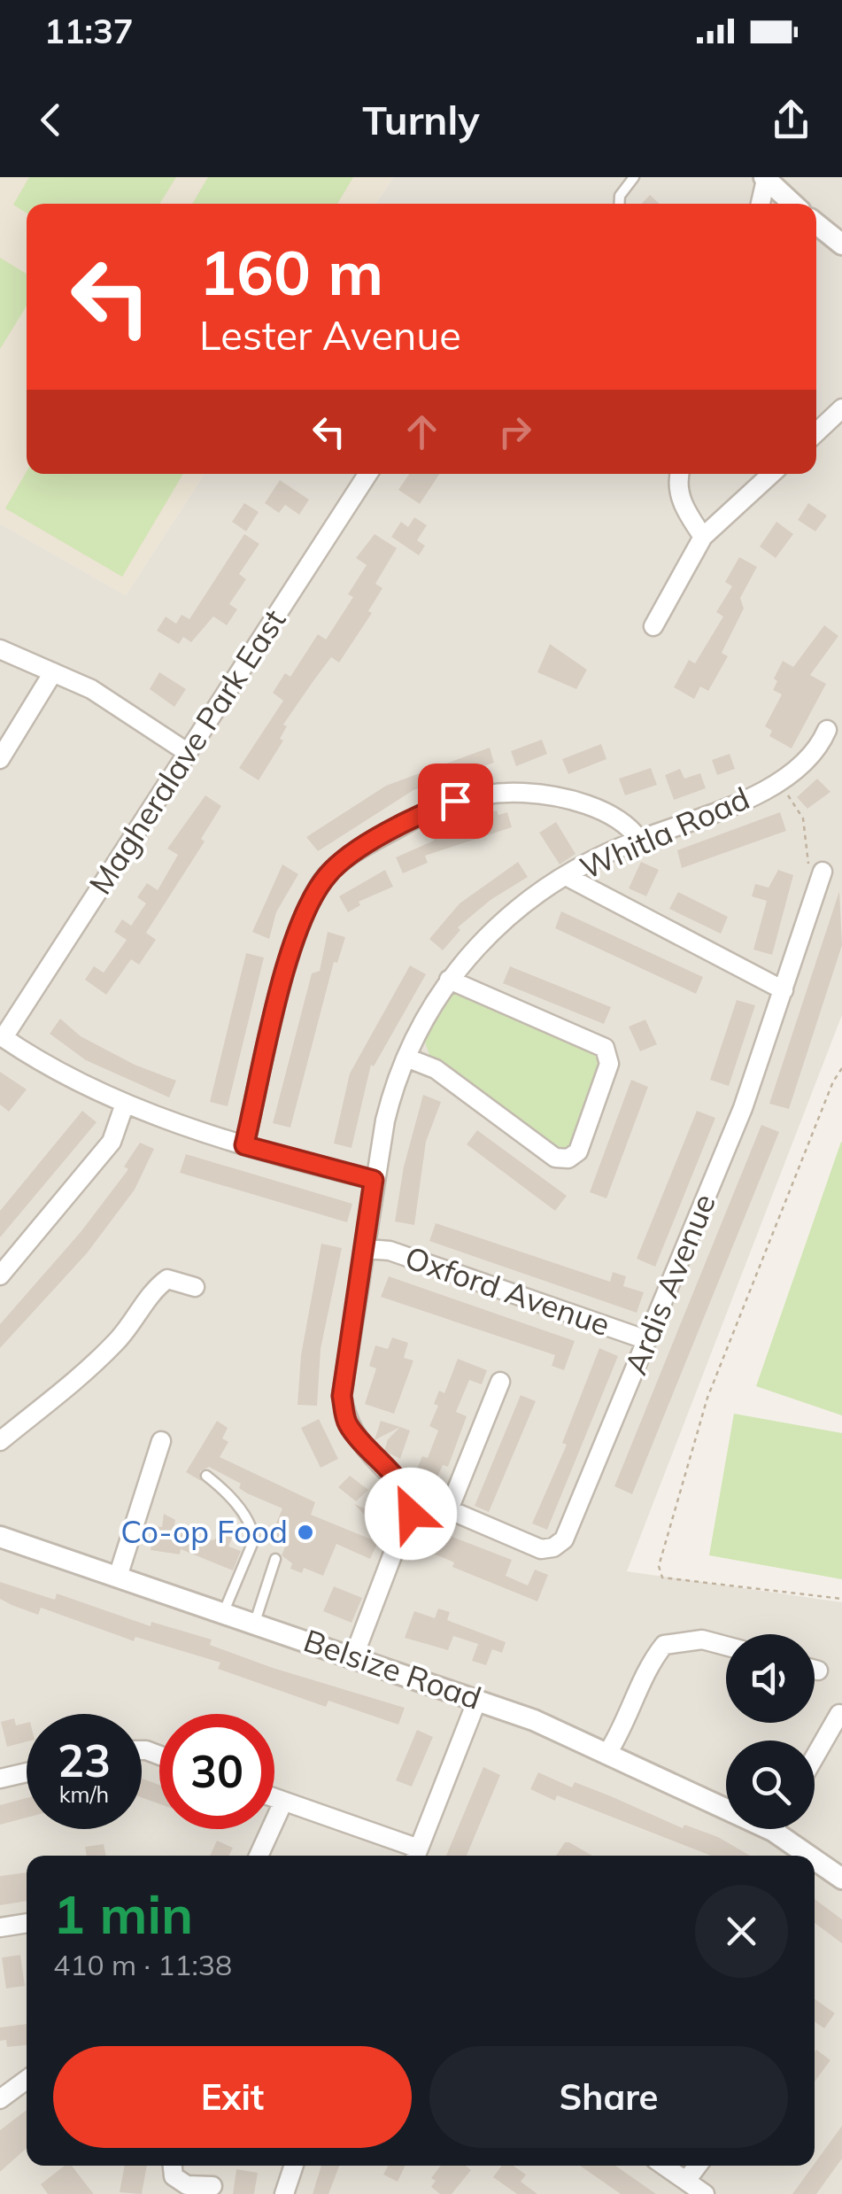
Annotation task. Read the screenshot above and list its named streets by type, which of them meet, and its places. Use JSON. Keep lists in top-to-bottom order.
{
  "streets": {
    "street": [
      "Magheralave Park East",
      "Whitla Road",
      "Ardis Avenue",
      "Oxford Avenue",
      "Belsize Road"
    ]
  },
  "crossings": [
    ["Whitla Road", "Ardis Avenue"],
    ["Whitla Road", "Oxford Avenue"],
    ["Ardis Avenue", "Oxford Avenue"]
  ],
  "places": ["Co-op Food"],
  "page": {
    "status": "11:37",
    "header": "Turnly",
    "turn": ["160 m", "Lester Avenue"],
    "speed": "23 km/h",
    "limit": "30",
    "heading": ["1 min", "410 m · 11:38"],
    "buttons": ["Exit", "Share"]
  }
}
